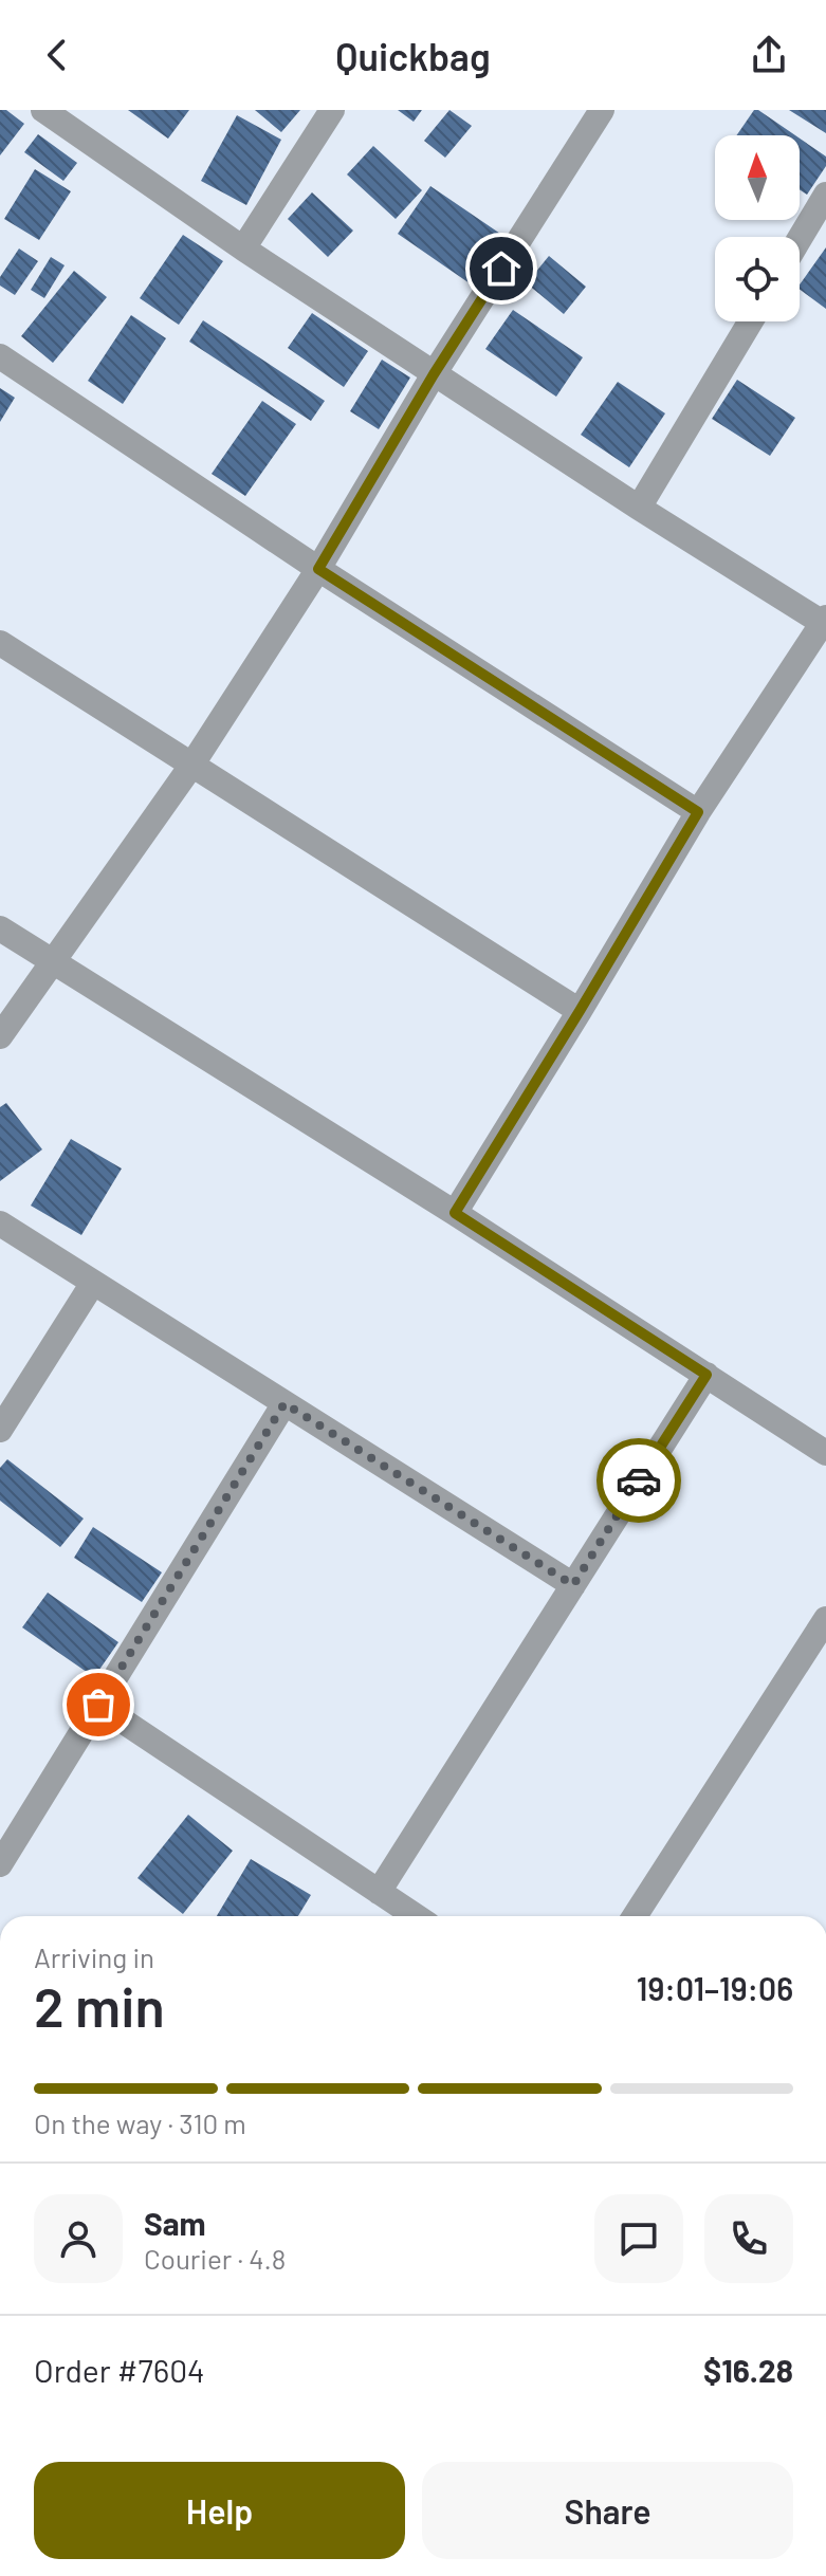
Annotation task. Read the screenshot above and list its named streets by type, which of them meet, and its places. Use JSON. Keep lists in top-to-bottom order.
{
  "north": "top",
  "page": {
    "header": "Quickbag",
    "heading": ["2 min", "Arriving in", "19:01–19:06"],
    "panel": [
      "Sam",
      "Courier · 4.8",
      "Order #7604",
      "$16.28"
    ],
    "bar": "On the way · 310 m",
    "buttons": ["Help", "Share"]
  }
}
